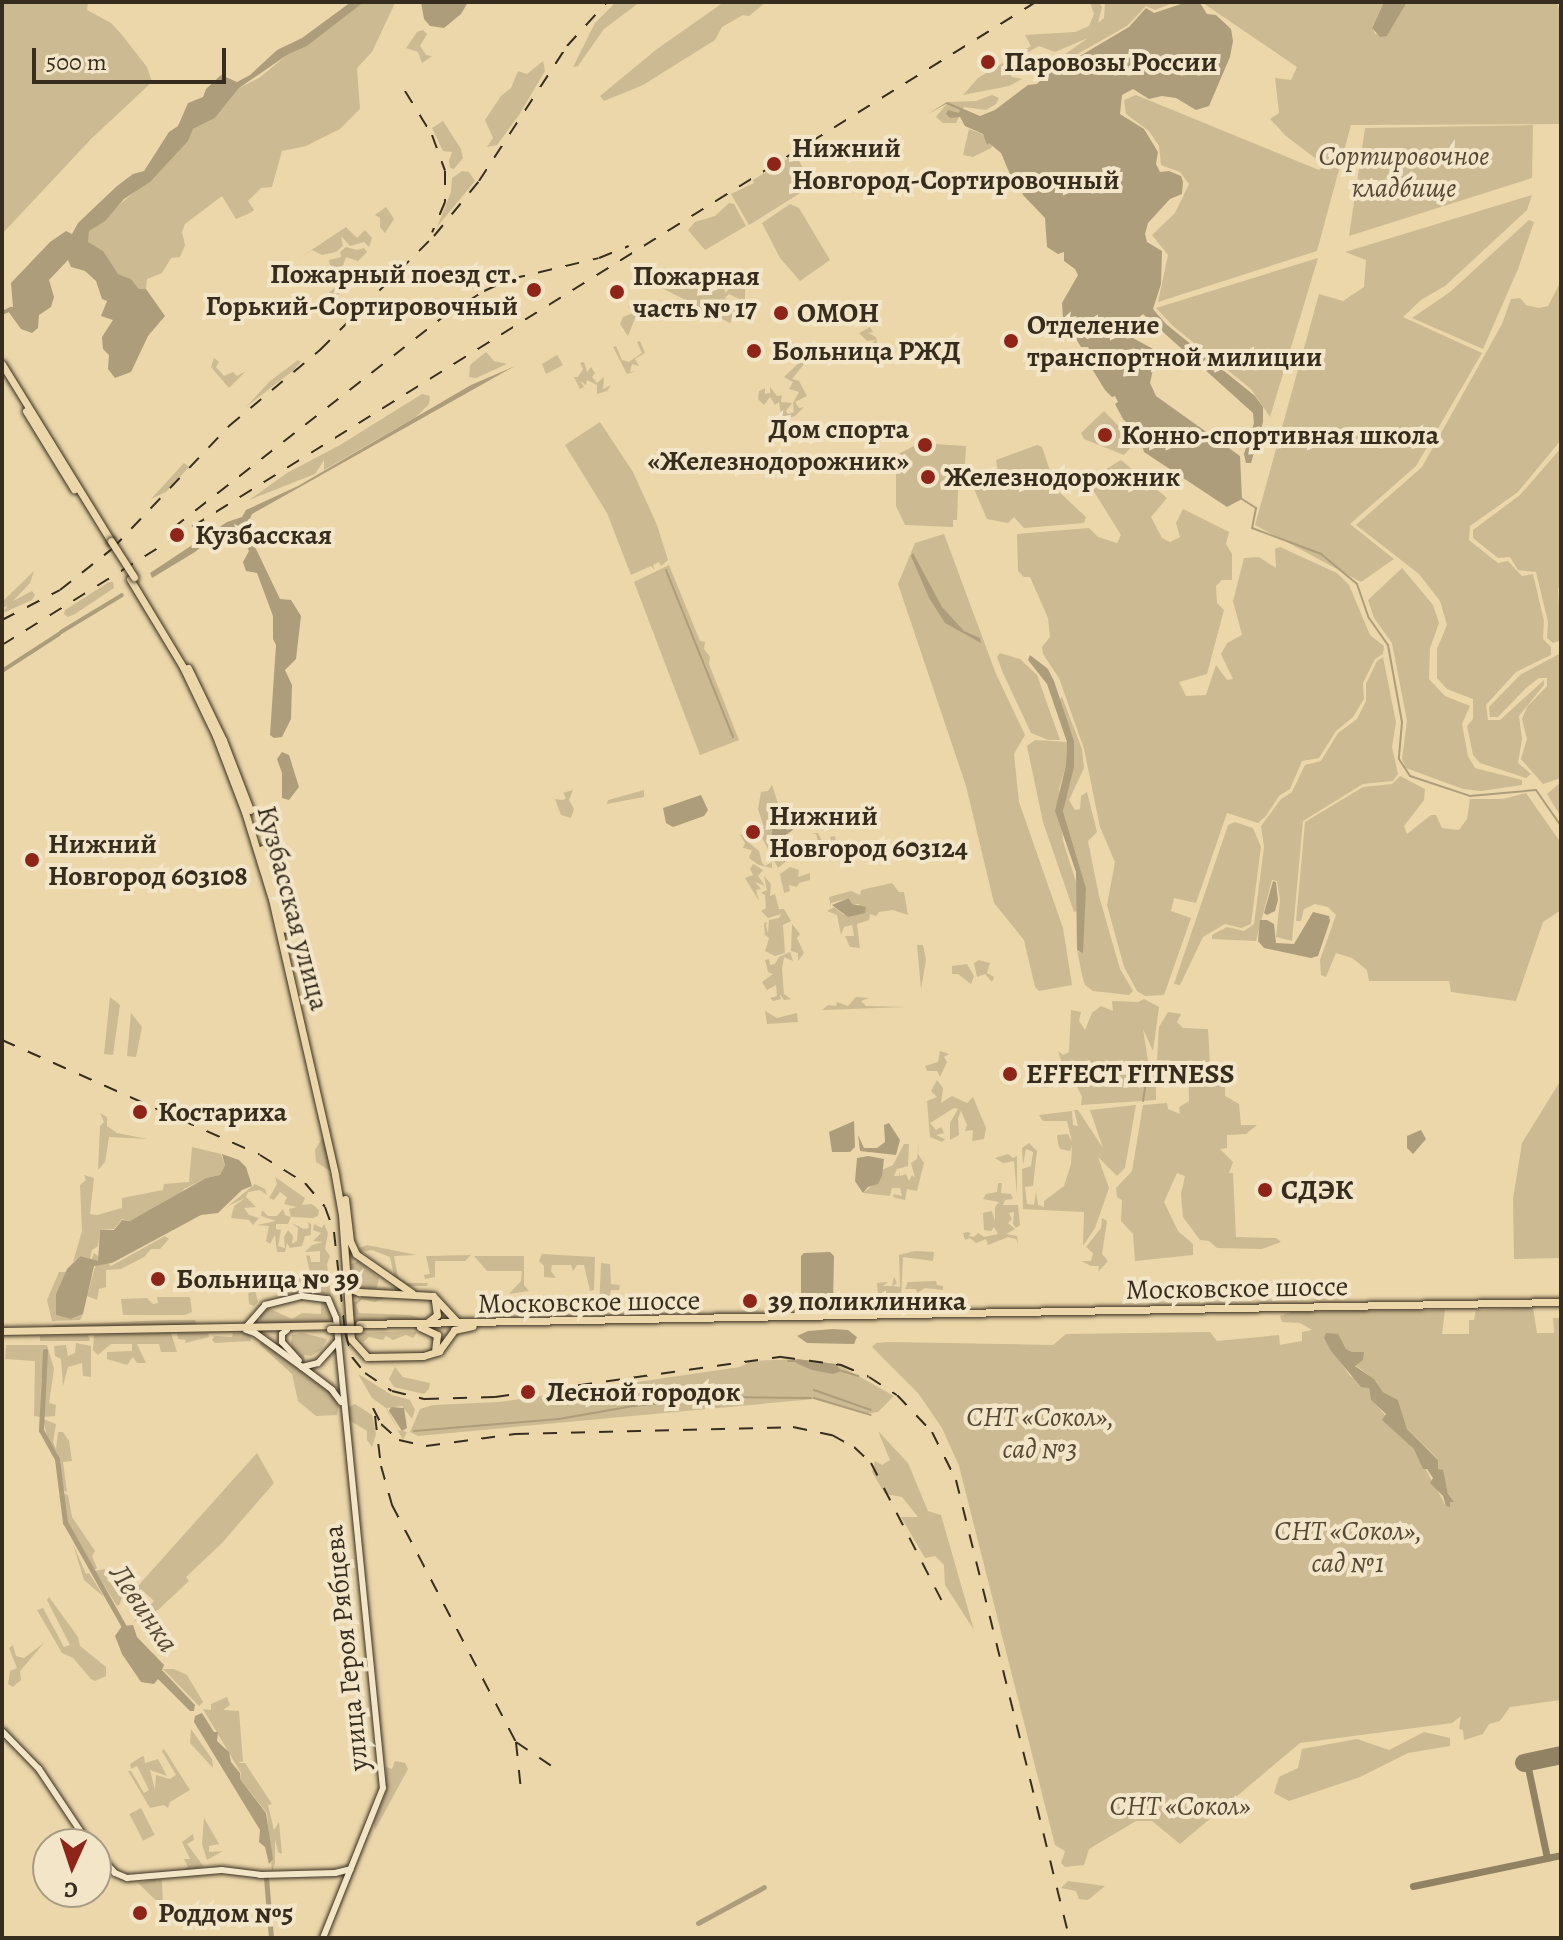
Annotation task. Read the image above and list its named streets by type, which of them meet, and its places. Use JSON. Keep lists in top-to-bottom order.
{
  "streets": {
    "main road": ["Кузбасская улица", "Московское шоссе", "улица Героя Рябцева"]
  },
  "water": ["Левинка"],
  "parks": [
    "Сортировочное кладбище",
    "СНТ «Сокол», сад №3",
    "СНТ «Сокол», сад №1",
    "СНТ «Сокол»"
  ],
  "places": [
    "Паровозы России",
    "Нижний Новгород-Сортировочный",
    "Пожарный поезд ст. Горький-Сортировочный",
    "Пожарная часть № 17",
    "ОМОН",
    "Отделение транспортной милиции",
    "Больница РЖД",
    "Конно-спортивная школа",
    "Дом спорта «Железнодорожник»",
    "Железнодорожник",
    "Кузбасская",
    "Нижний Новгород 603124",
    "Нижний Новгород 603108",
    "EFFECT FITNESS",
    "Костариха",
    "СДЭК",
    "Больница № 39",
    "39 поликлиника",
    "Лесной городок",
    "Роддом №5"
  ],
  "scale_bar": "500 m",
  "north": "bottom"
}
